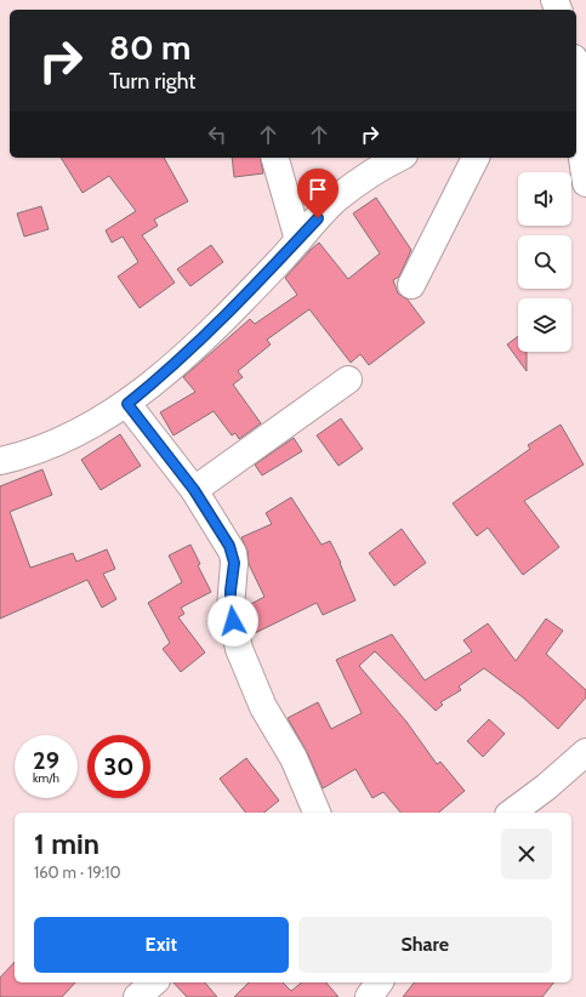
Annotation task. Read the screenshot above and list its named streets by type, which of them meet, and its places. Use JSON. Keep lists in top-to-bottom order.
{
  "page": {
    "turn": ["80 m", "Turn right"],
    "speed": "29 km/h",
    "limit": "30",
    "heading": ["1 min", "160 m · 19:10"],
    "buttons": ["Exit", "Share"]
  }
}
